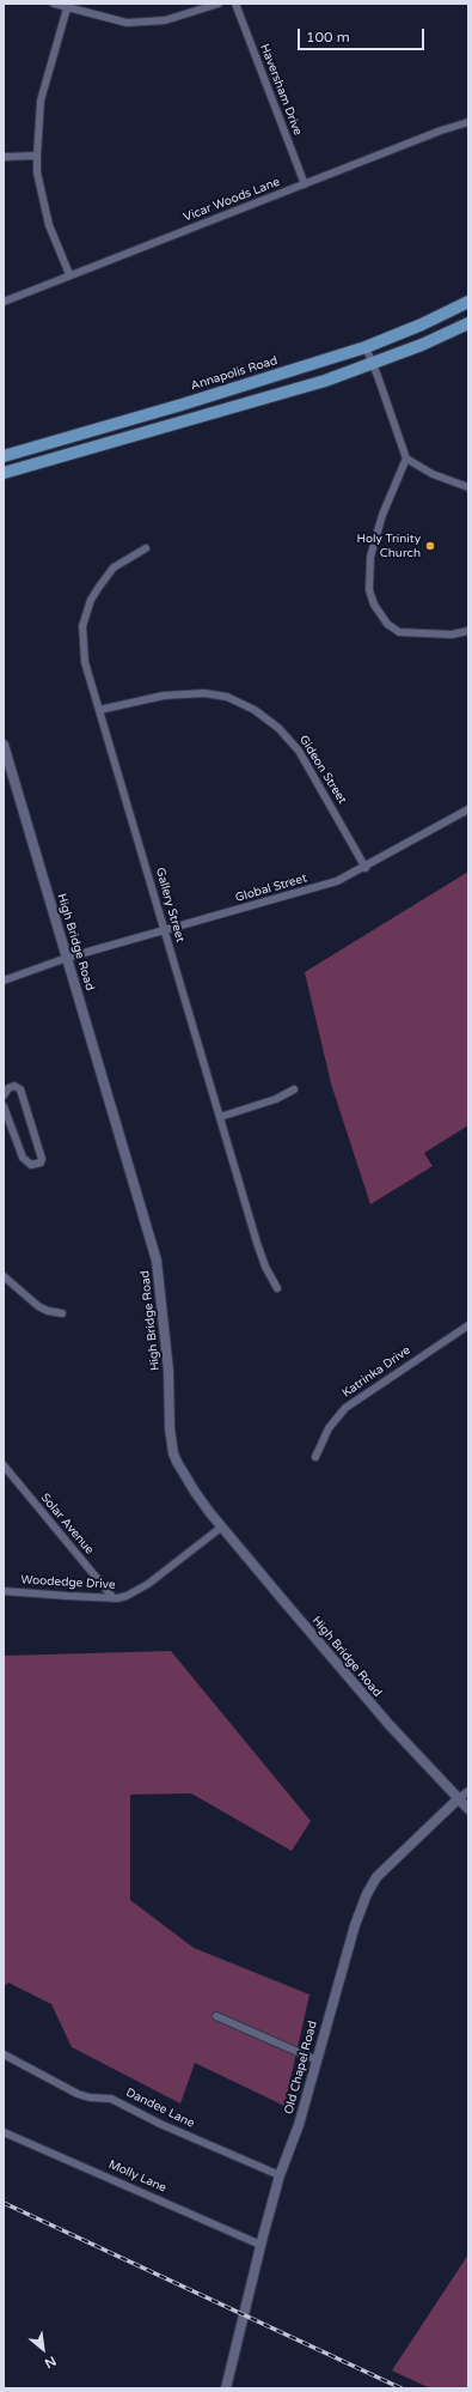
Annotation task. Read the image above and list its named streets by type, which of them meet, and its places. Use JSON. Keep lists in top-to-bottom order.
{
  "streets": {
    "main road": ["Annapolis Road"],
    "street": [
      "Haversham Drive",
      "Vicar Woods Lane",
      "Gideon Street",
      "Global Street",
      "Gallery Street",
      "High Bridge Road",
      "Katrinka Drive",
      "Solar Avenue",
      "Woodedge Drive",
      "Old Chapel Road",
      "Dandee Lane",
      "Molly Lane"
    ]
  },
  "crossings": [
    ["Haversham Drive", "Vicar Woods Lane"],
    ["Gideon Street", "Global Street"],
    ["Gideon Street", "Gallery Street"],
    ["Global Street", "Gallery Street"],
    ["Global Street", "High Bridge Road"],
    ["High Bridge Road", "Woodedge Drive"],
    ["High Bridge Road", "Old Chapel Road"],
    ["Solar Avenue", "Woodedge Drive"],
    ["Old Chapel Road", "Dandee Lane"],
    ["Old Chapel Road", "Molly Lane"]
  ],
  "places": ["Holy Trinity Church"],
  "scale_bar": "100 m",
  "north": "bottom right"
}
